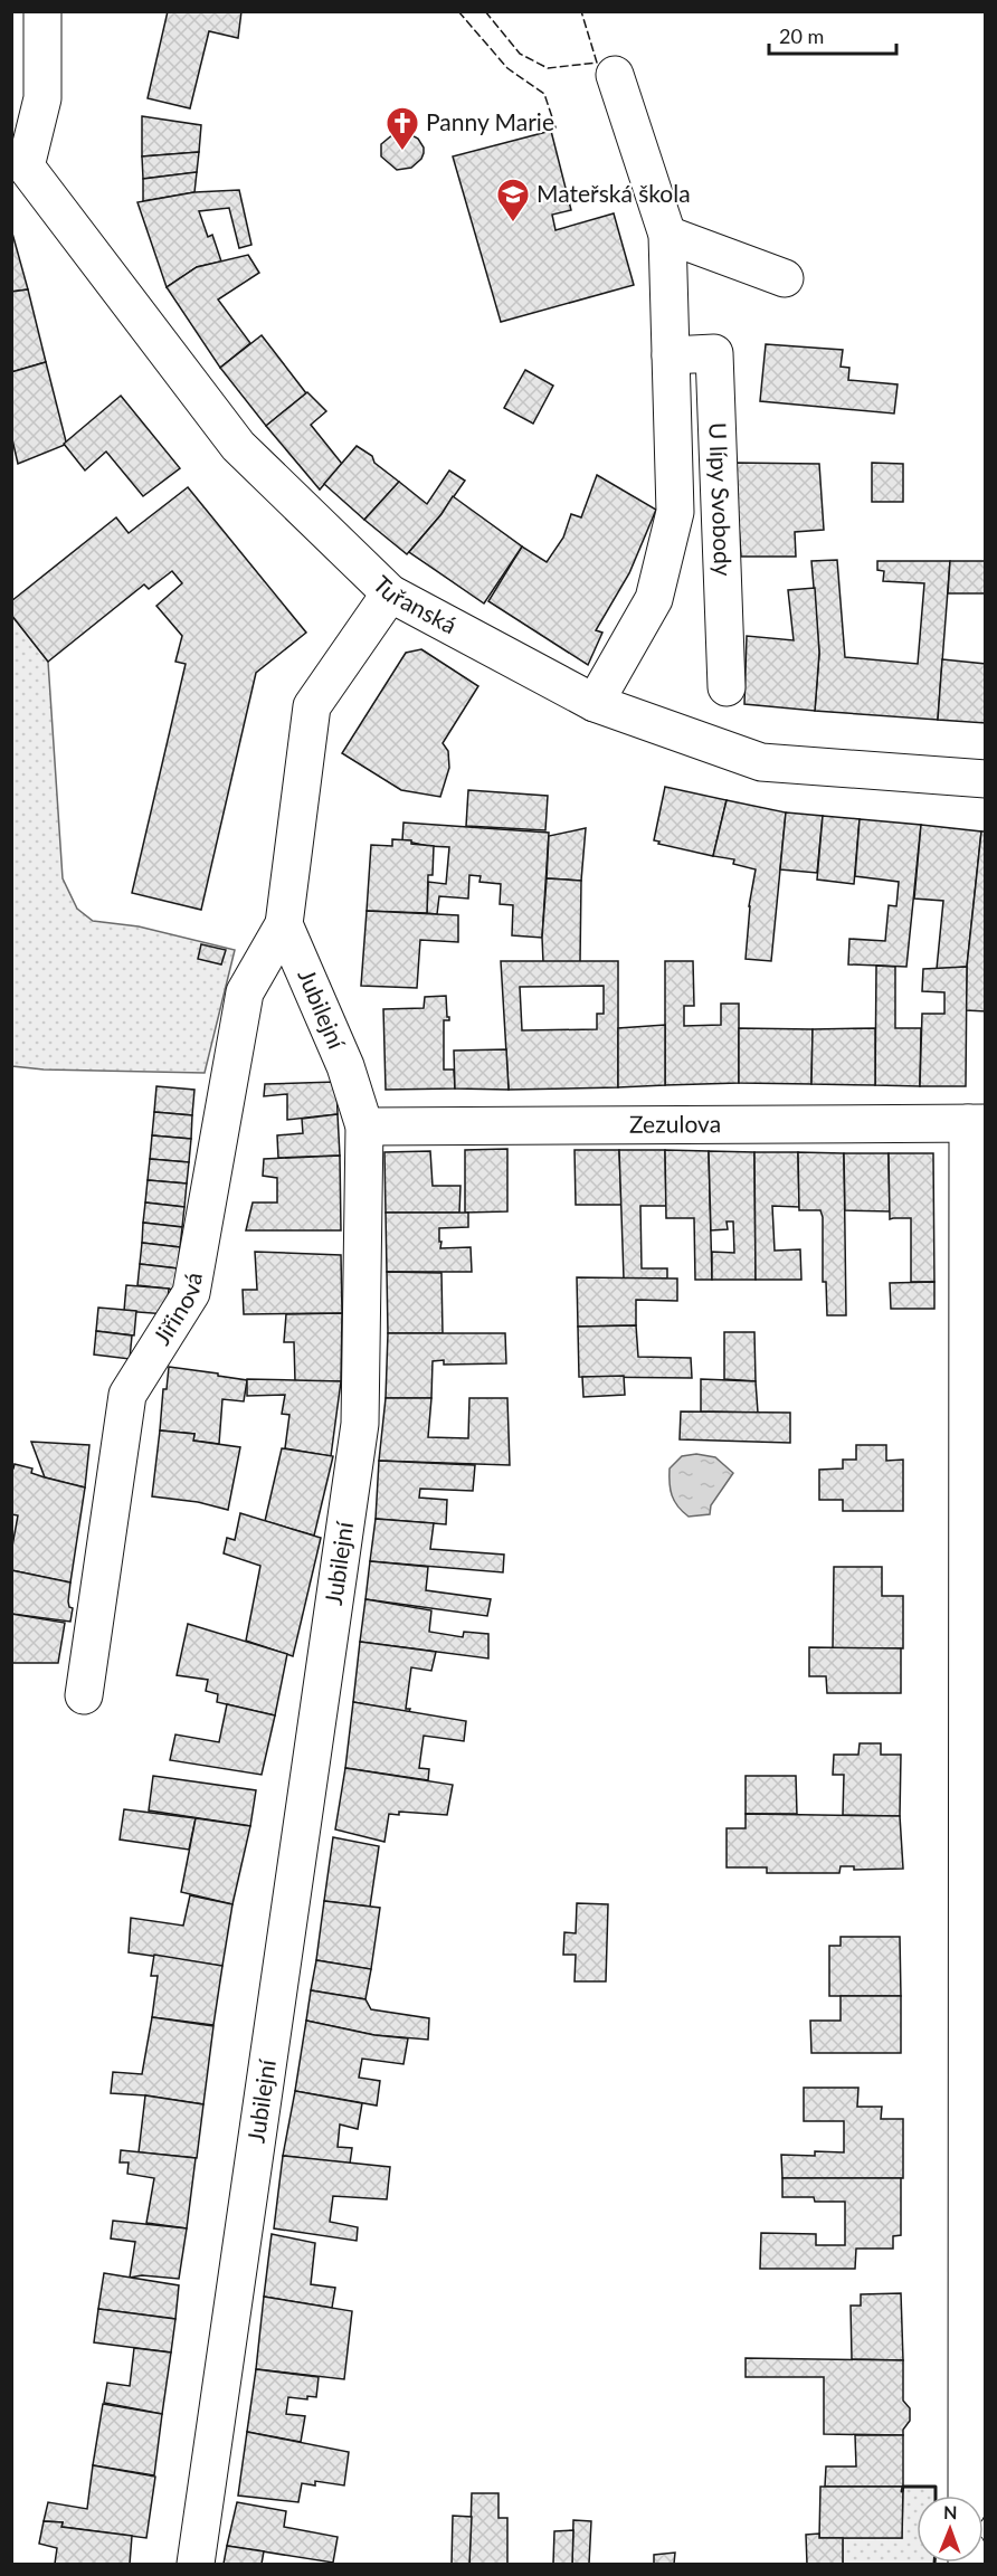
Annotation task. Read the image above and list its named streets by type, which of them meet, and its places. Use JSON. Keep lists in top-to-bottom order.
{
  "streets": {
    "street": [
      "U lípy Svobody",
      "Tuřanská",
      "Jubilejní",
      "Zezulova",
      "Jiřinová"
    ]
  },
  "crossings": [
    ["U lípy Svobody", "Tuřanská"],
    ["Jubilejní", "Zezulova"],
    ["Jubilejní", "Jiřinová"]
  ],
  "places": {
    "church": ["Panny Marie"],
    "school or university": ["Mateřská škola"]
  },
  "scale_bar": "20 m",
  "north": "top"
}
